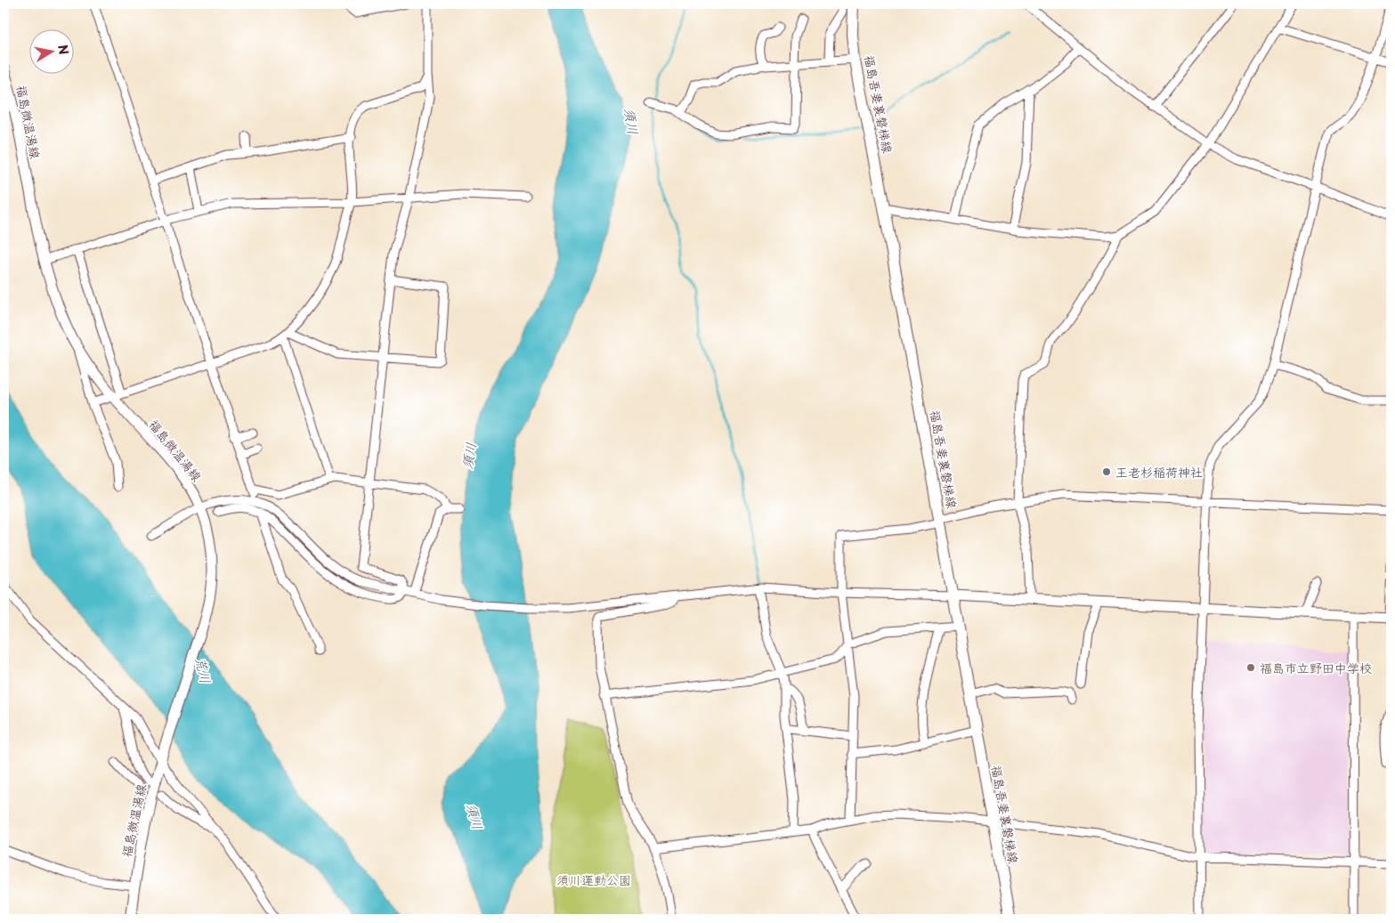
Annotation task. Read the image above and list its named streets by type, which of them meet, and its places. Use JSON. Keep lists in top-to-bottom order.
{
  "streets": {
    "main road": ["福島吾妻裏磐梯線", "福島微温湯線"]
  },
  "water": ["須川", "荒川"],
  "parks": ["須川運動公園"],
  "places": ["王老杉稲荷神社", "福島市立野田中学校"],
  "north": "right"
}
